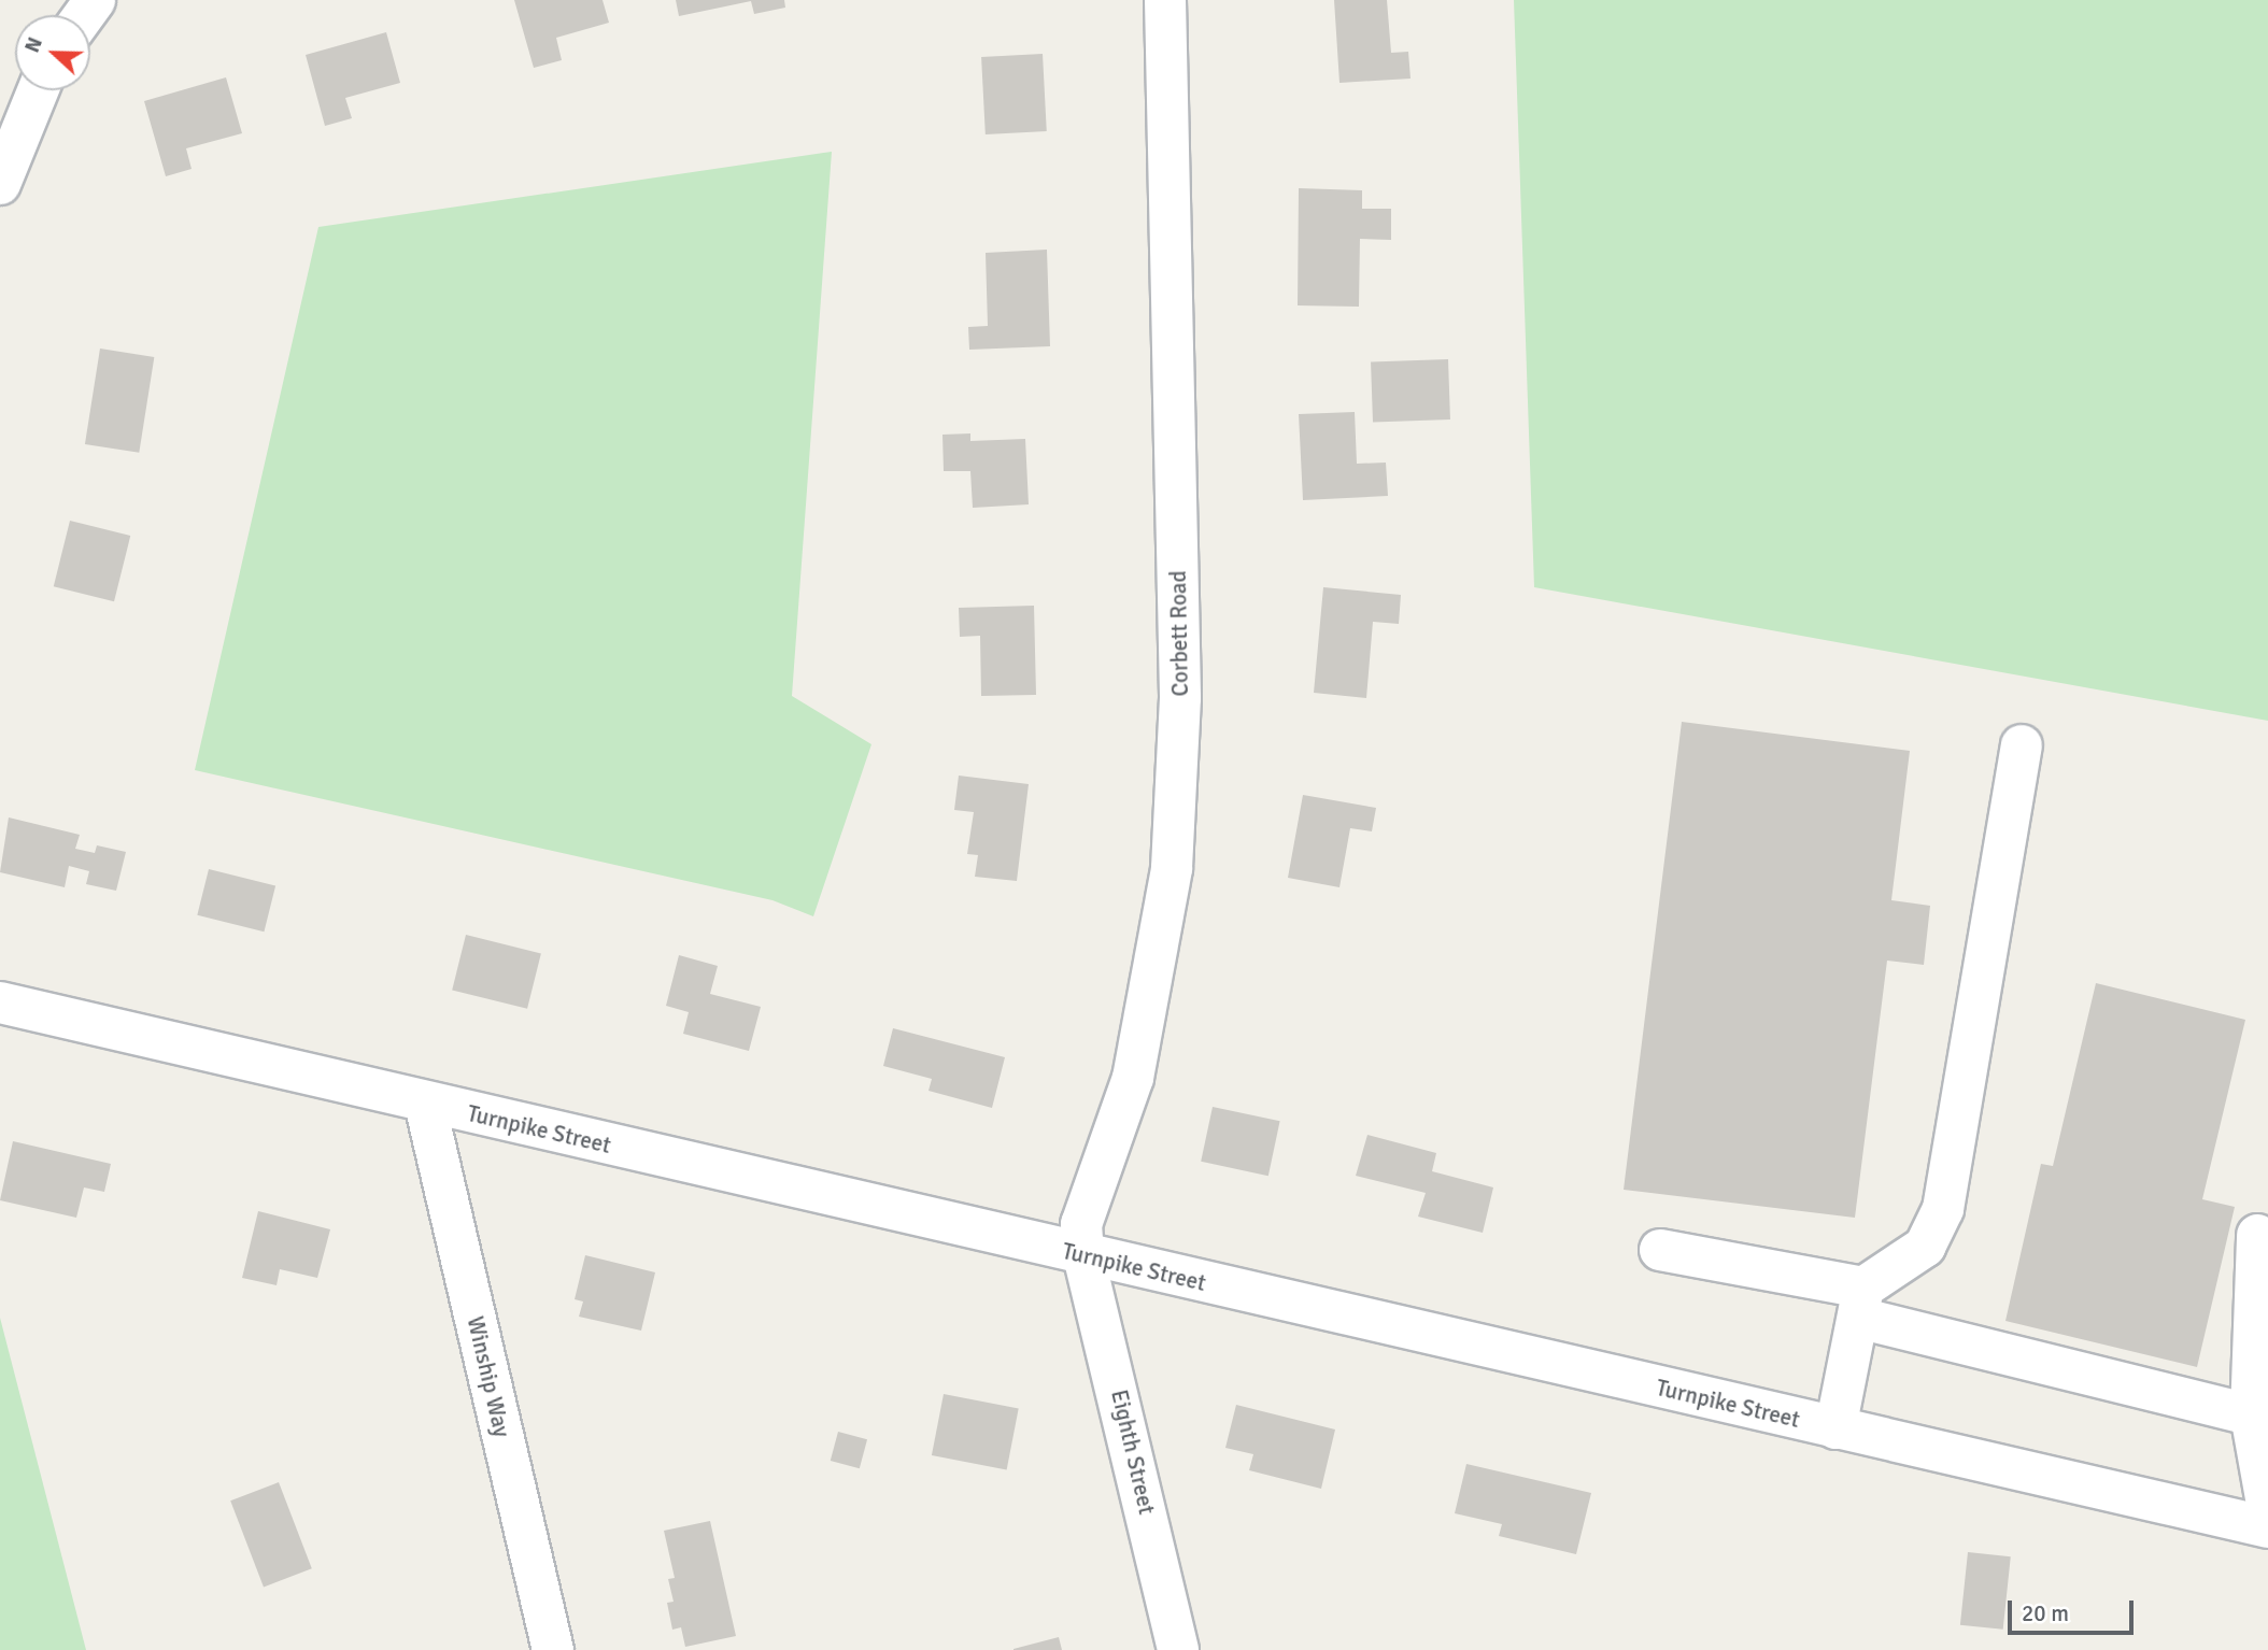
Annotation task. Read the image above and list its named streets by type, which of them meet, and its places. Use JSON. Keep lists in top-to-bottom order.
{
  "streets": {
    "street": [
      "Corbett Road",
      "Turnpike Street",
      "Winship Way",
      "Eighth Street"
    ]
  },
  "crossings": [
    ["Corbett Road", "Turnpike Street"],
    ["Corbett Road", "Eighth Street"],
    ["Turnpike Street", "Winship Way"],
    ["Turnpike Street", "Eighth Street"]
  ],
  "scale_bar": "20 m",
  "north": "left"
}
